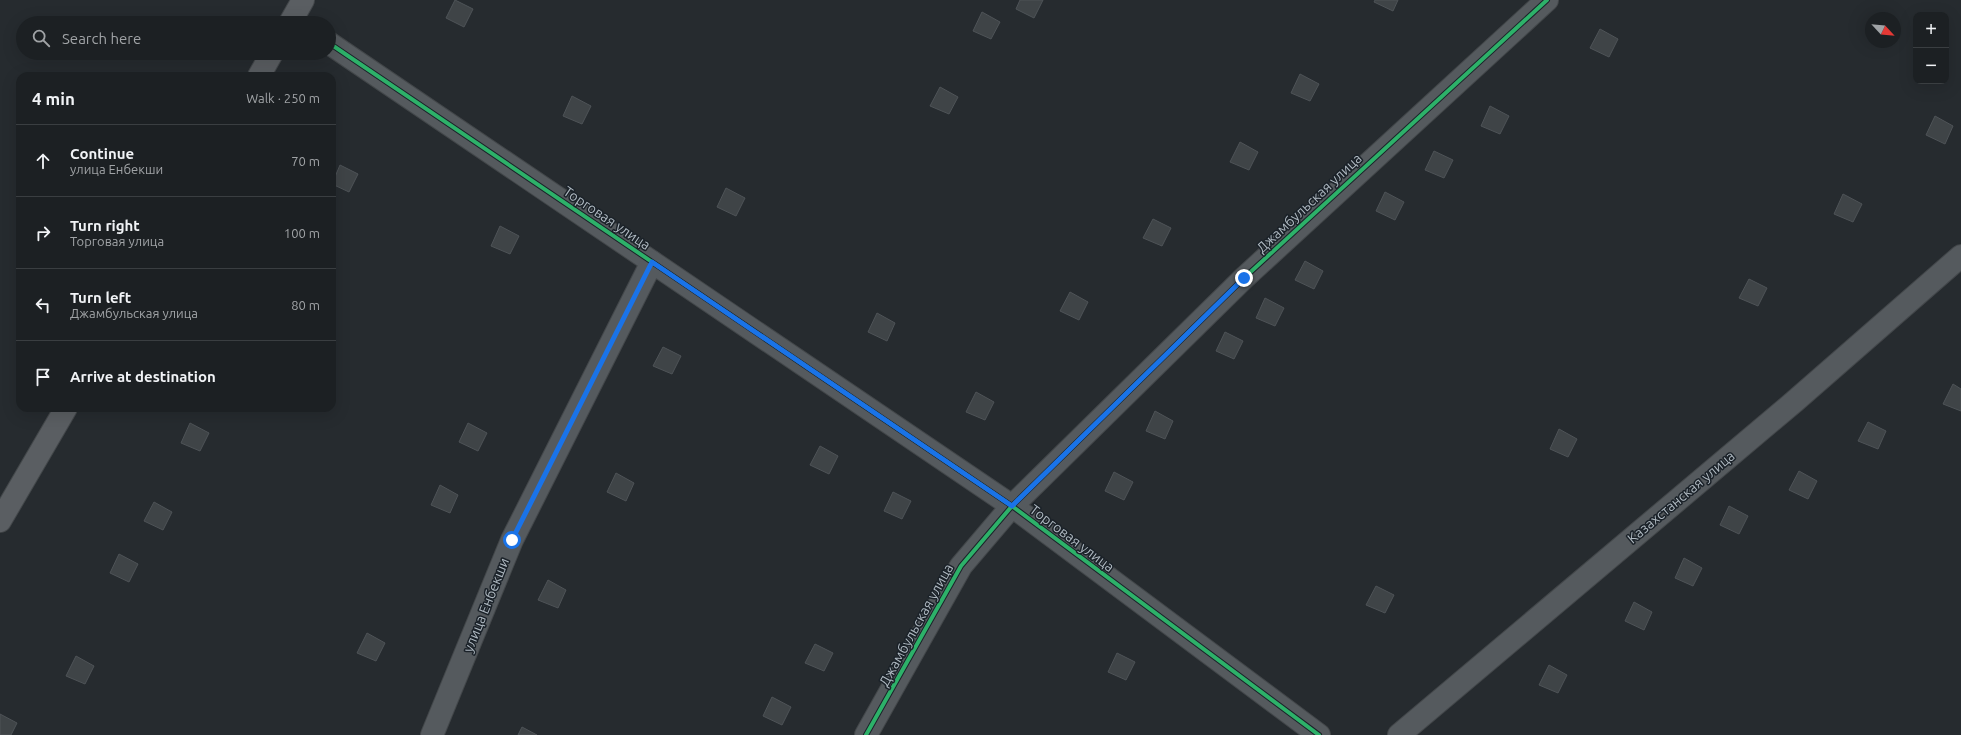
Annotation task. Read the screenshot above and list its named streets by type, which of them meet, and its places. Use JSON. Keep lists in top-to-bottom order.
{
  "streets": {
    "street": [
      "Джамбульская улица",
      "Торговая улица",
      "Казахстанская улица",
      "улица Енбекши"
    ]
  },
  "crossings": [
    ["Джамбульская улица", "Торговая улица"],
    ["Торговая улица", "улица Енбекши"]
  ],
  "north": "bottom right",
  "page": {
    "map_buttons": ["+", "−"],
    "search": "Search here",
    "heading": ["4 min", "Walk · 250 m"],
    "list": [
      ["Continue", "улица Енбекши", "70 m"],
      ["Turn right", "Торговая улица", "100 m"],
      ["Turn left", "Джамбульская улица", "80 m"],
      "Arrive at destination"
    ]
  }
}
